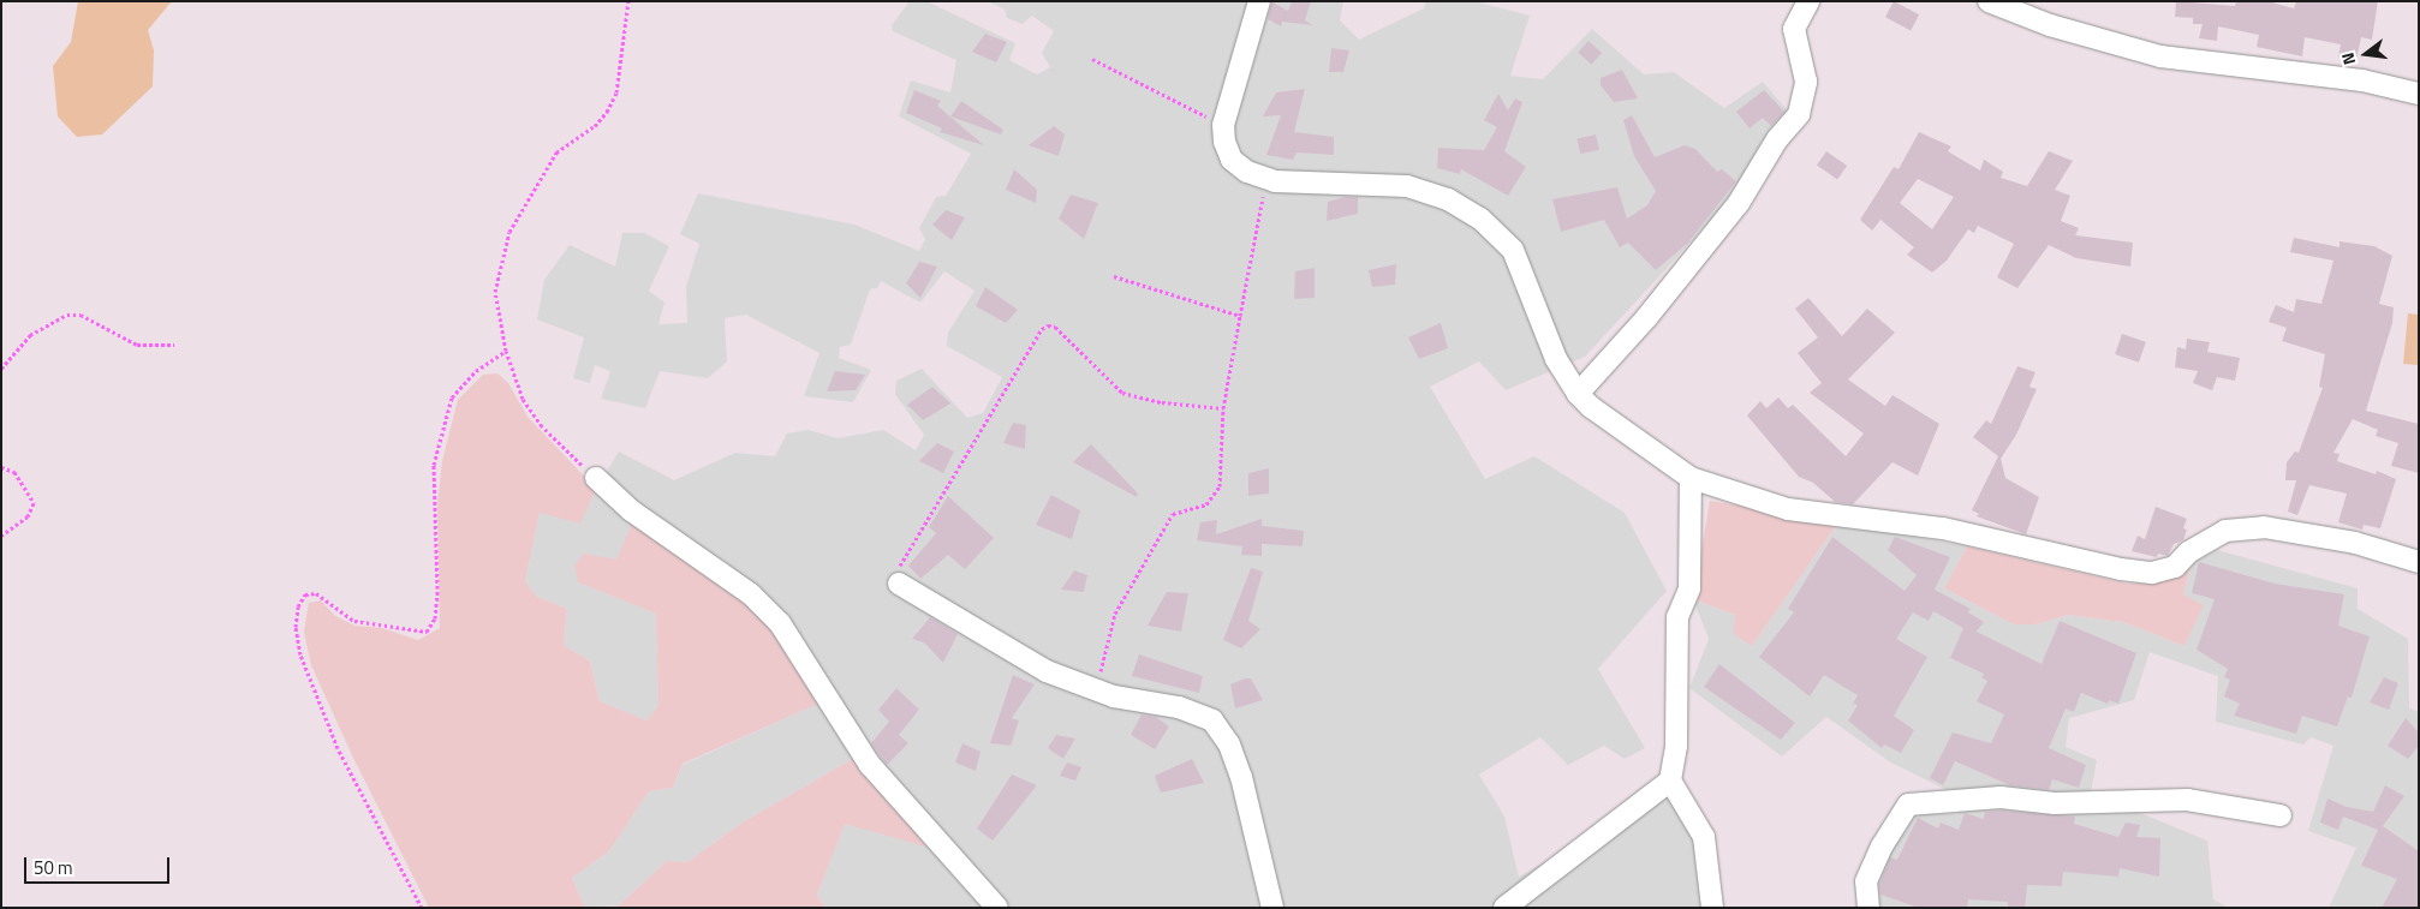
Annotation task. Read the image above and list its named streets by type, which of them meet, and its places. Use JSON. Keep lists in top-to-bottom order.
{
  "scale_bar": "50 m",
  "north": "left"
}
